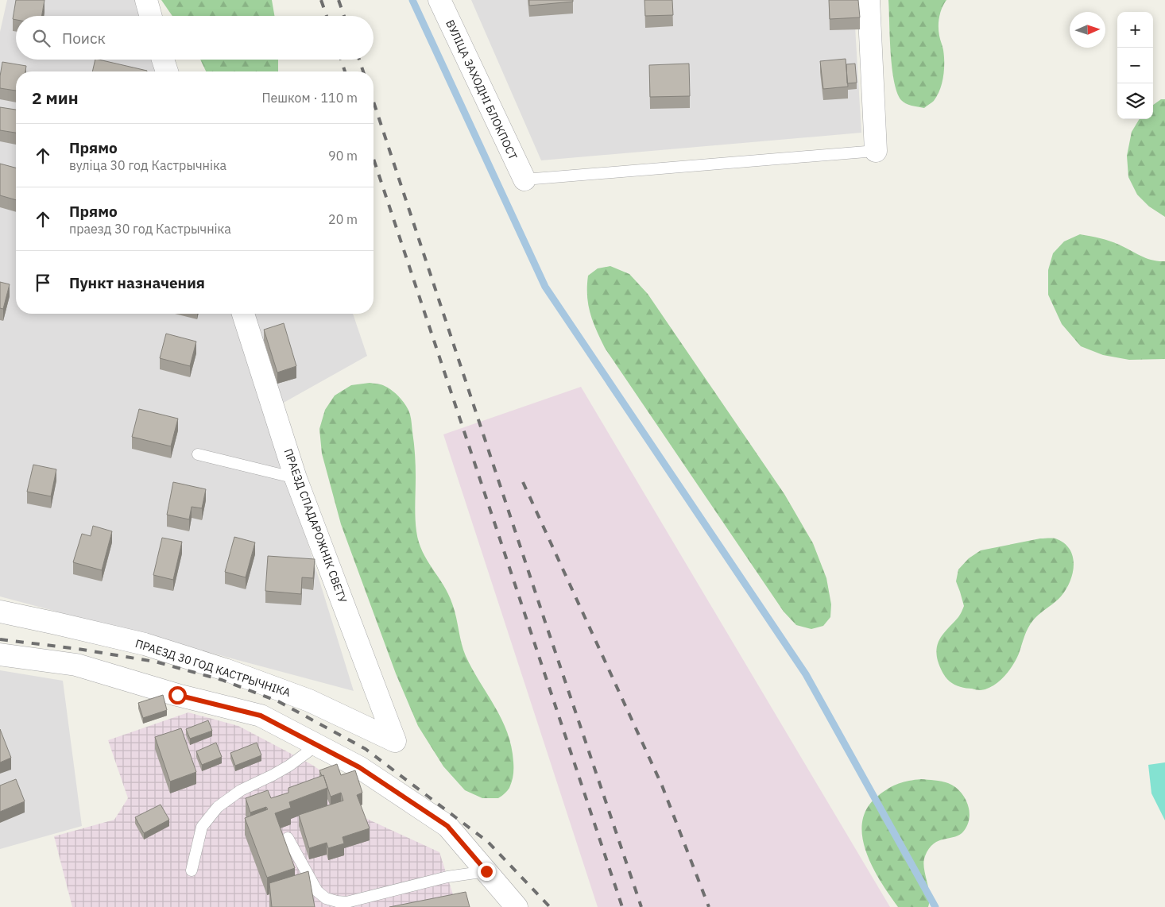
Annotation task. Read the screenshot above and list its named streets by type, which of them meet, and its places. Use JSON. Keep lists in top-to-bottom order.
{
  "streets": {
    "street": ["ВУЛІЦА ЗАХОДНІ БЛОКПОСТ", "ПРАЕЗД СПАДАРОЖНІК СВЕТУ", "ПРАЕЗД 30 ГОД КАСТРЫЧНІКА"]
  },
  "crossings": [
    ["ПРАЕЗД СПАДАРОЖНІК СВЕТУ", "ПРАЕЗД 30 ГОД КАСТРЫЧНІКА"]
  ],
  "north": "right",
  "page": {
    "map_buttons": ["+", "−"],
    "search": "Поиск",
    "heading": ["2 мин", "Пешком · 110 m"],
    "list": [
      ["Прямо", "вуліца 30 год Кастрычніка", "90 m"],
      ["Прямо", "праезд 30 год Кастрычніка", "20 m"],
      "Пункт назначения"
    ]
  }
}
